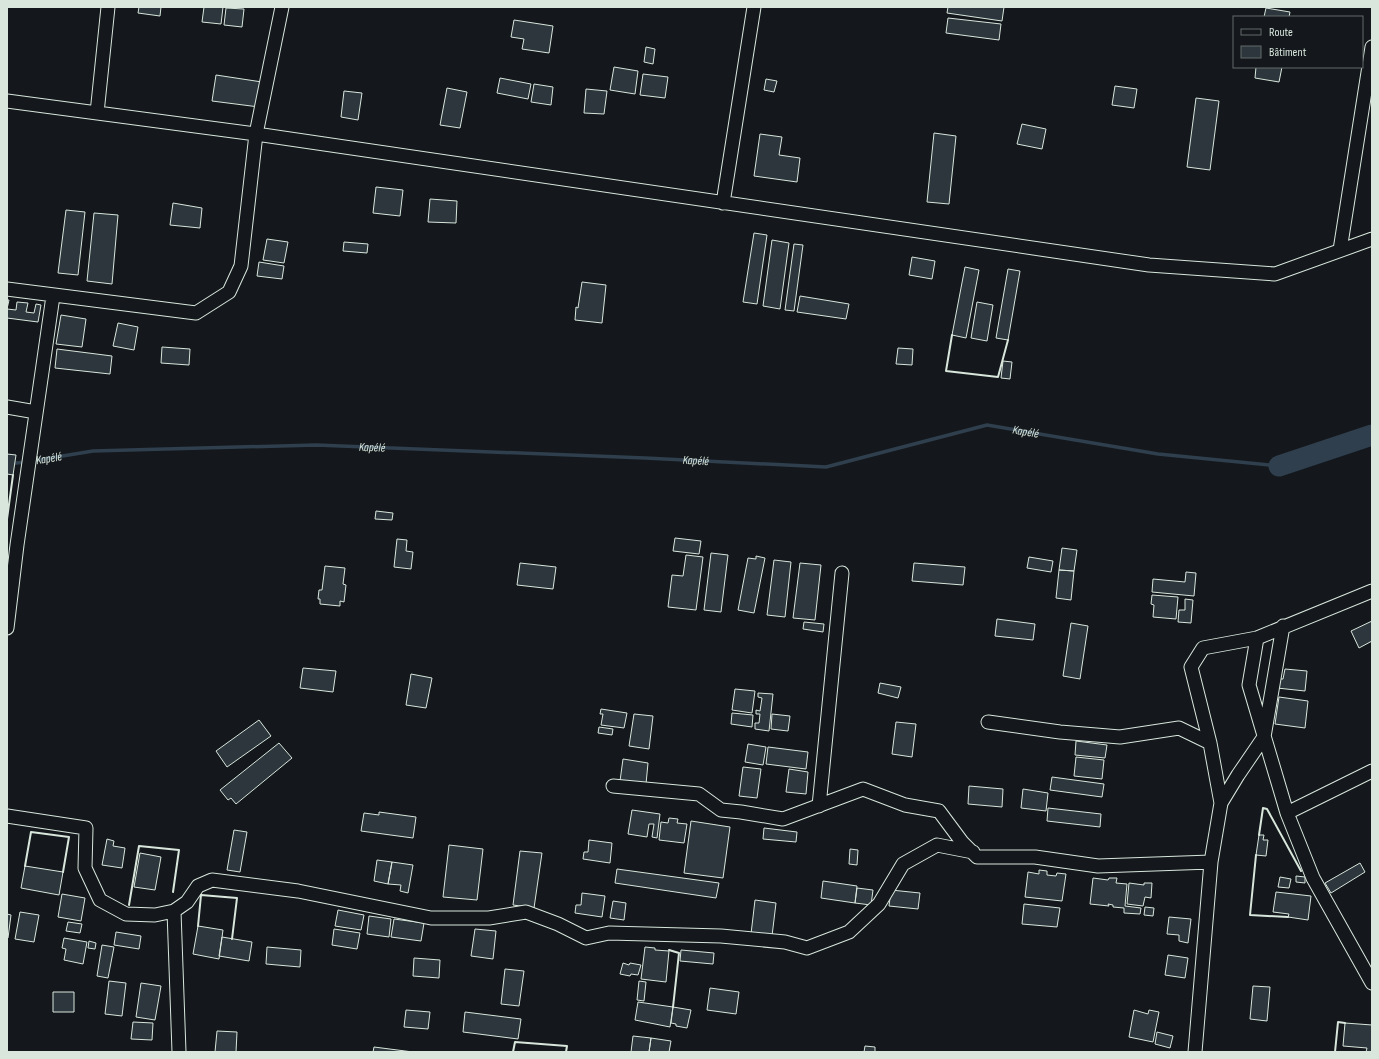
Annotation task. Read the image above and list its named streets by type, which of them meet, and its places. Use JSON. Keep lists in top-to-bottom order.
{
  "water": ["Kapélé"],
  "legend": ["Route", "Bâtiment"]
}
